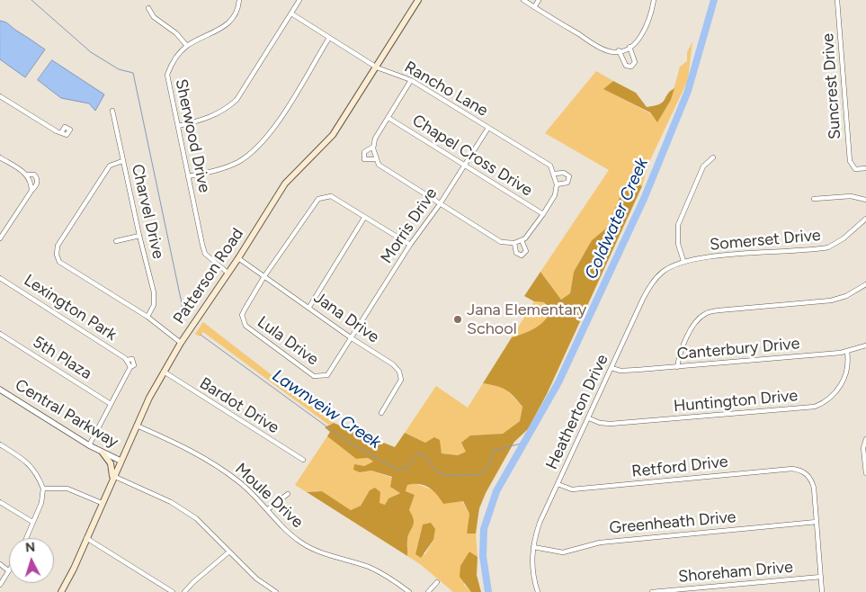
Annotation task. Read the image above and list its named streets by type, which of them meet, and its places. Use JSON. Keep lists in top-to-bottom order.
{
  "streets": {
    "main road": ["Patterson Road"],
    "street": [
      "Suncrest Drive",
      "Rancho Lane",
      "Sherwood Drive",
      "Chapel Cross Drive",
      "Charvel Drive",
      "Morris Drive",
      "Somerset Drive",
      "Lexington Park",
      "Jana Drive",
      "Lula Drive",
      "Canterbury Drive",
      "5th Plaza",
      "Huntington Drive",
      "Bardot Drive",
      "Heatherton Drive",
      "Central Parkway",
      "Retford Drive",
      "Moule Drive",
      "Greenheath Drive",
      "Shoreham Drive"
    ]
  },
  "crossings": [
    ["Rancho Lane", "Morris Drive"],
    ["Rancho Lane", "Patterson Road"],
    ["Sherwood Drive", "Patterson Road"],
    ["Chapel Cross Drive", "Morris Drive"],
    ["Morris Drive", "Jana Drive"],
    ["Morris Drive", "Lula Drive"],
    ["Somerset Drive", "Heatherton Drive"],
    ["Patterson Road", "Jana Drive"],
    ["Patterson Road", "Bardot Drive"],
    ["Patterson Road", "Central Parkway"],
    ["Patterson Road", "Moule Drive"],
    ["Lexington Park", "5th Plaza"],
    ["Jana Drive", "Lula Drive"],
    ["Canterbury Drive", "Huntington Drive"],
    ["Canterbury Drive", "Heatherton Drive"],
    ["Huntington Drive", "Heatherton Drive"],
    ["Heatherton Drive", "Retford Drive"],
    ["Heatherton Drive", "Greenheath Drive"],
    ["Retford Drive", "Greenheath Drive"]
  ],
  "water": ["Coldwater Creek", "Lawnveiw Creek"],
  "places": ["Jana Elementary School"],
  "north": "top"
}
